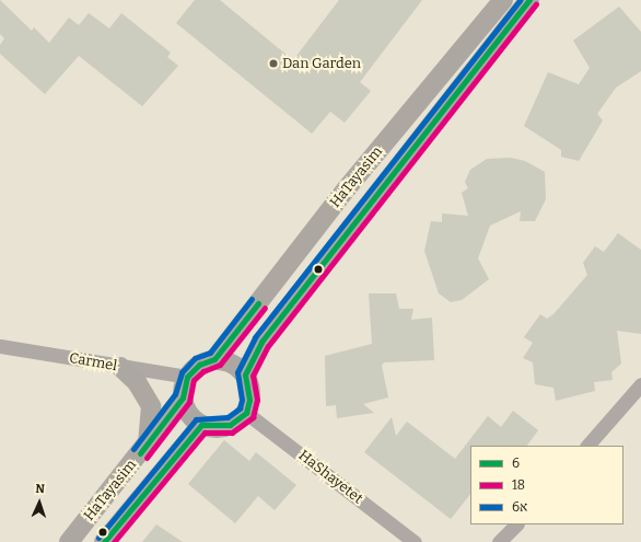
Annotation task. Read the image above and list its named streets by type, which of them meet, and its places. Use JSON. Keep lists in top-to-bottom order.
{
  "streets": {
    "street": ["HaTayasim", "Carmel", "HaShayetet"]
  },
  "crossings": [
    ["HaTayasim", "Carmel"],
    ["HaTayasim", "HaShayetet"],
    ["Carmel", "HaShayetet"]
  ],
  "places": ["Dan Garden"],
  "lines": ["transit line 6", "transit line 6א", "transit line 18"],
  "legend": ["6", "18", "6א"],
  "north": "top"
}
